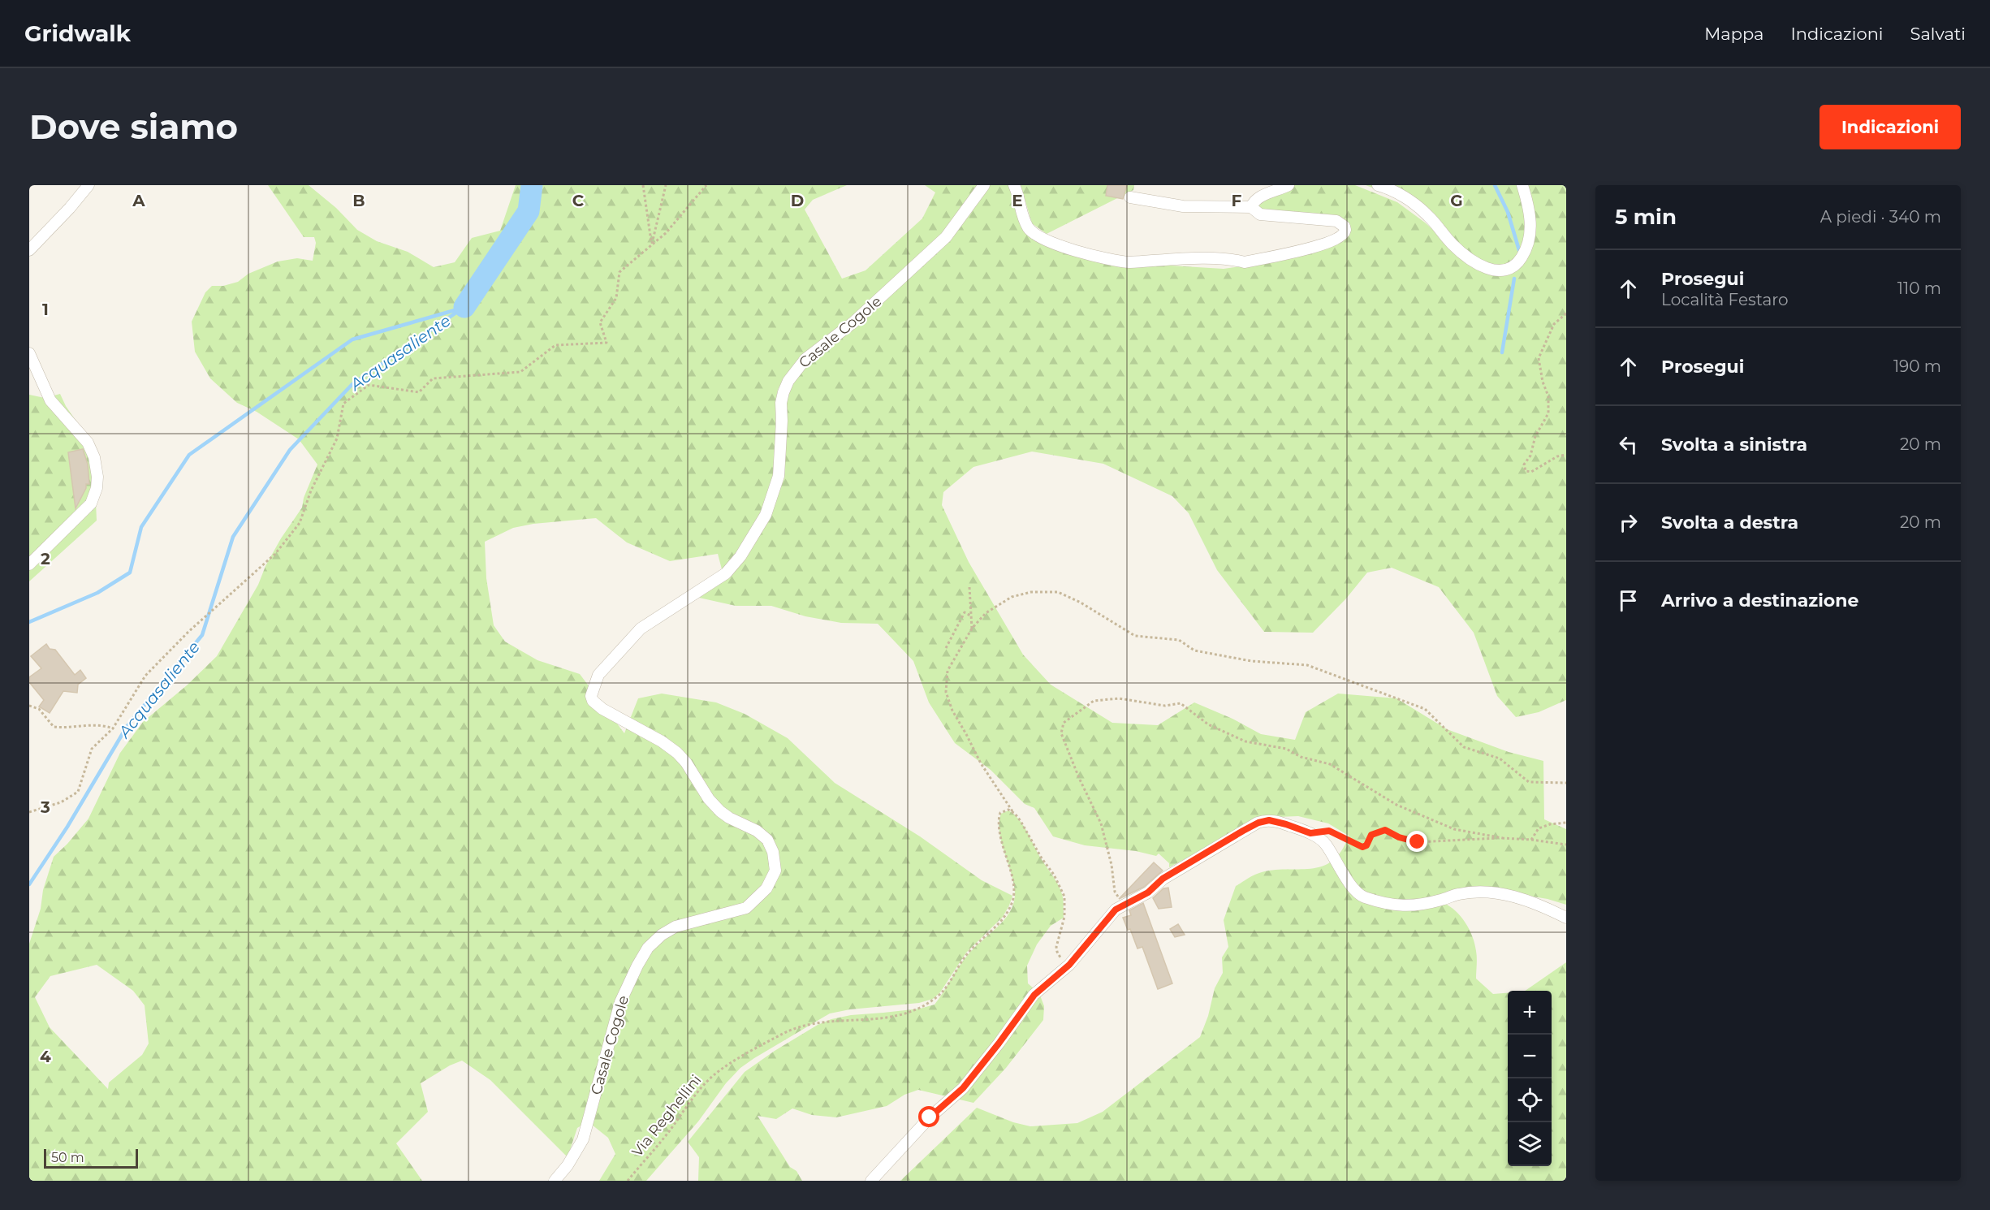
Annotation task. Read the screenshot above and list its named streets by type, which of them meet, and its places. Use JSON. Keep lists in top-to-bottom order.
{
  "streets": {
    "street": ["Casale Cogole"],
    "path": ["Via Reghellini"]
  },
  "water": ["Acquasaliente"],
  "scale_bar": "50 m",
  "page": {
    "header": "Gridwalk",
    "nav": ["Mappa", "Indicazioni", "Salvati"],
    "buttons": "Indicazioni",
    "title": "Dove siamo",
    "heading": ["5 min", "A piedi · 340 m"],
    "list": [
      ["Prosegui", "Località Festaro", "110 m"],
      ["Prosegui", "190 m"],
      ["Svolta a sinistra", "20 m"],
      ["Svolta a destra", "20 m"],
      "Arrivo a destinazione"
    ],
    "map_buttons": ["+", "−"],
    "scale": "50 m"
  },
  "grid": {
    "columns": [
      "A",
      "B",
      "C",
      "D",
      "E",
      "F",
      "G"
    ],
    "rows": [
      "1",
      "2",
      "3",
      "4"
    ]
  }
}
